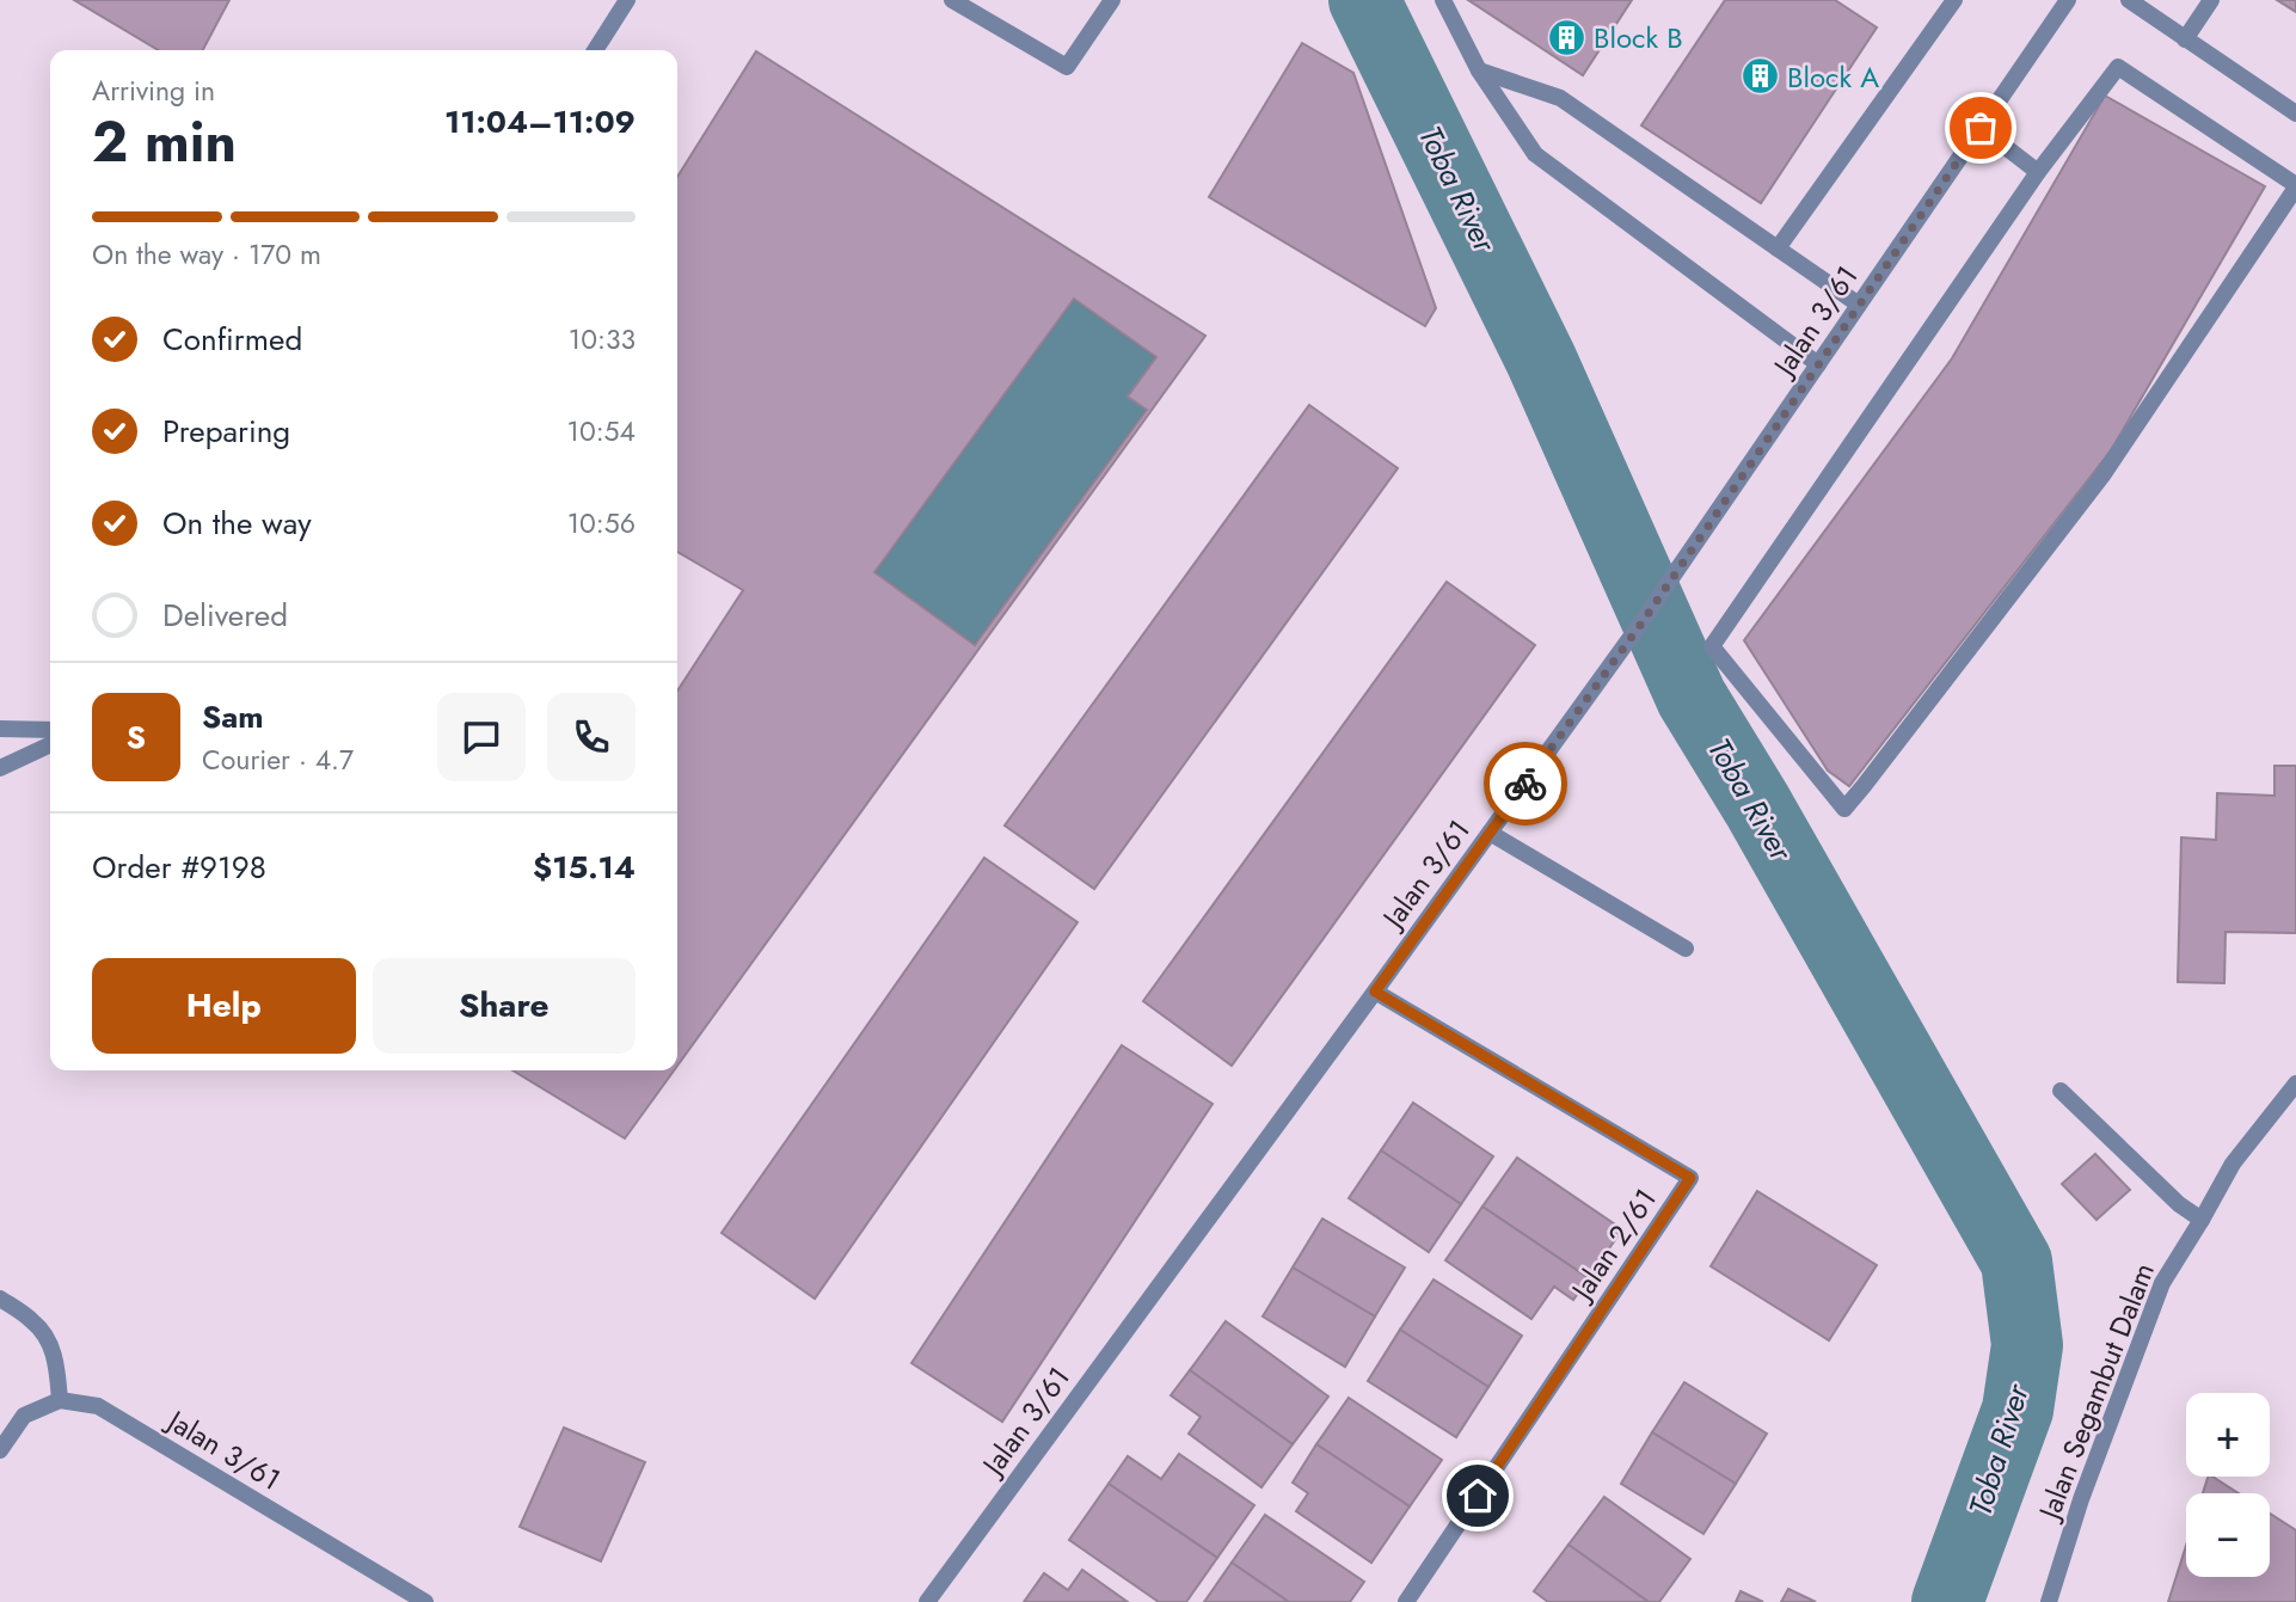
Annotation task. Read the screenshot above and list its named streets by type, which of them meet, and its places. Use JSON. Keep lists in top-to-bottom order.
{
  "streets": {
    "street": ["Jalan 3/61", "Jalan 2/61", "Jalan Segambut Dalam"]
  },
  "crossings": [
    ["Jalan 3/61", "Jalan 2/61"]
  ],
  "water": ["Toba River"],
  "places": {
    "building": ["Block B", "Block A"]
  },
  "page": {
    "heading": ["2 min", "Arriving in", "11:04–11:09"],
    "panel": [
      "Sam",
      "Courier · 4.7",
      "Order #9198",
      "$15.14"
    ],
    "bar": "On the way · 170 m",
    "list": [
      ["Confirmed", "10:33"],
      ["Preparing", "10:54"],
      ["On the way", "10:56"],
      "Delivered"
    ],
    "round": "S",
    "buttons": ["Help", "Share"],
    "map_buttons": ["+", "−"]
  }
}
